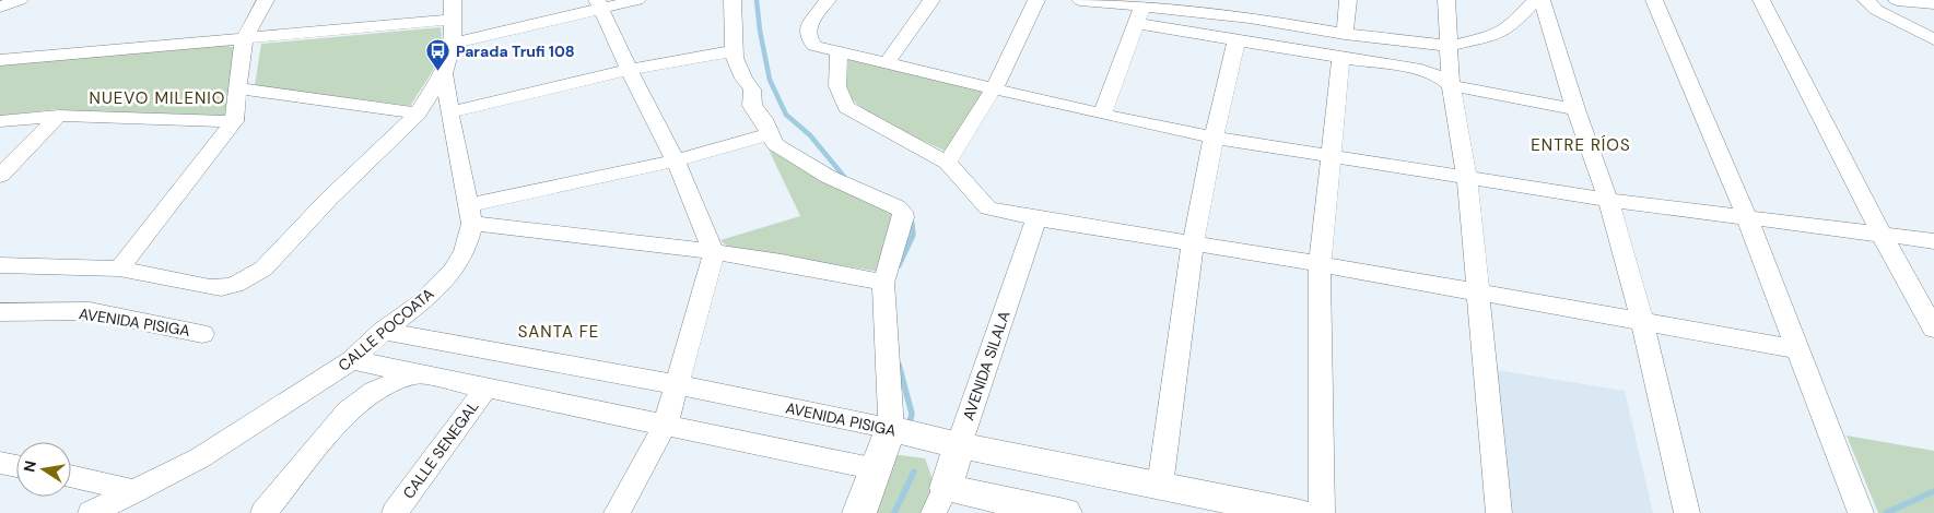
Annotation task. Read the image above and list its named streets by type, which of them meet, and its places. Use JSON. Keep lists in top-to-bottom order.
{
  "streets": {
    "street": [
      "AVENIDA PISIGA",
      "CALLE POCOATA",
      "AVENIDA SILALA",
      "CALLE SENEGAL"
    ]
  },
  "crossings": [
    ["AVENIDA PISIGA", "CALLE POCOATA"],
    ["AVENIDA PISIGA", "AVENIDA SILALA"]
  ],
  "districts": ["NUEVO MILENIO", "ENTRE RÍOS", "SANTA FE"],
  "places": {
    "bus stop": ["Parada Trufi 108"]
  },
  "north": "left"
}
